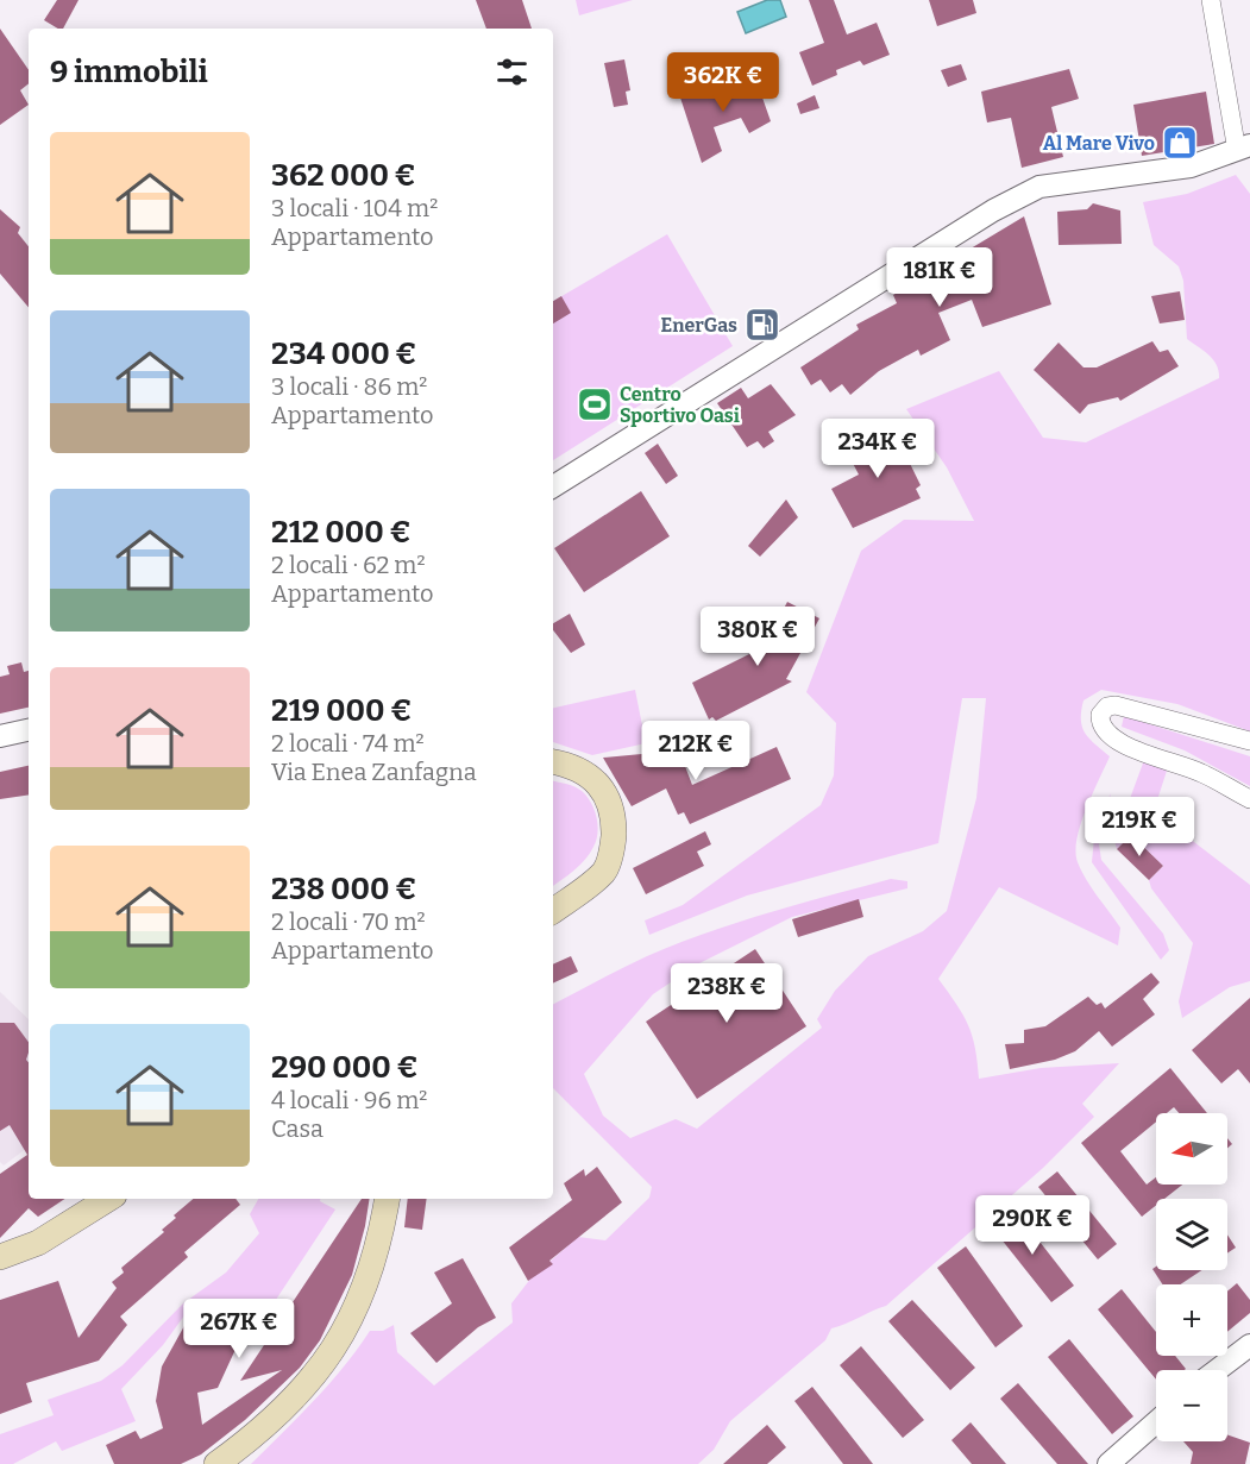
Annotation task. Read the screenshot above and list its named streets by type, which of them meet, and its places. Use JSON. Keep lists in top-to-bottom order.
{
  "places": {
    "shop": ["Al Mare Vivo"],
    "fuel station": ["EnerGas"],
    "sports": ["Centro Sportivo Oasi"]
  },
  "north": "left",
  "page": {
    "heading": "9 immobili",
    "price": [
      "362K €",
      "181K €",
      "234K €",
      "380K €",
      "212K €",
      "219K €",
      "238K €",
      "290K €",
      "267K €"
    ],
    "list": [
      {
        "name": "362 000 €",
        "note": "3 locali · 104 m² · Appartamento"
      },
      {
        "name": "234 000 €",
        "note": "3 locali · 86 m² · Appartamento"
      },
      {
        "name": "212 000 €",
        "note": "2 locali · 62 m² · Appartamento"
      },
      {
        "name": "219 000 €",
        "note": "2 locali · 74 m² · Via Enea Zanfagna"
      },
      {
        "name": "238 000 €",
        "note": "2 locali · 70 m² · Appartamento"
      },
      {
        "name": "290 000 €",
        "note": "4 locali · 96 m² · Casa"
      }
    ],
    "map_buttons": ["+", "−"]
  }
}
